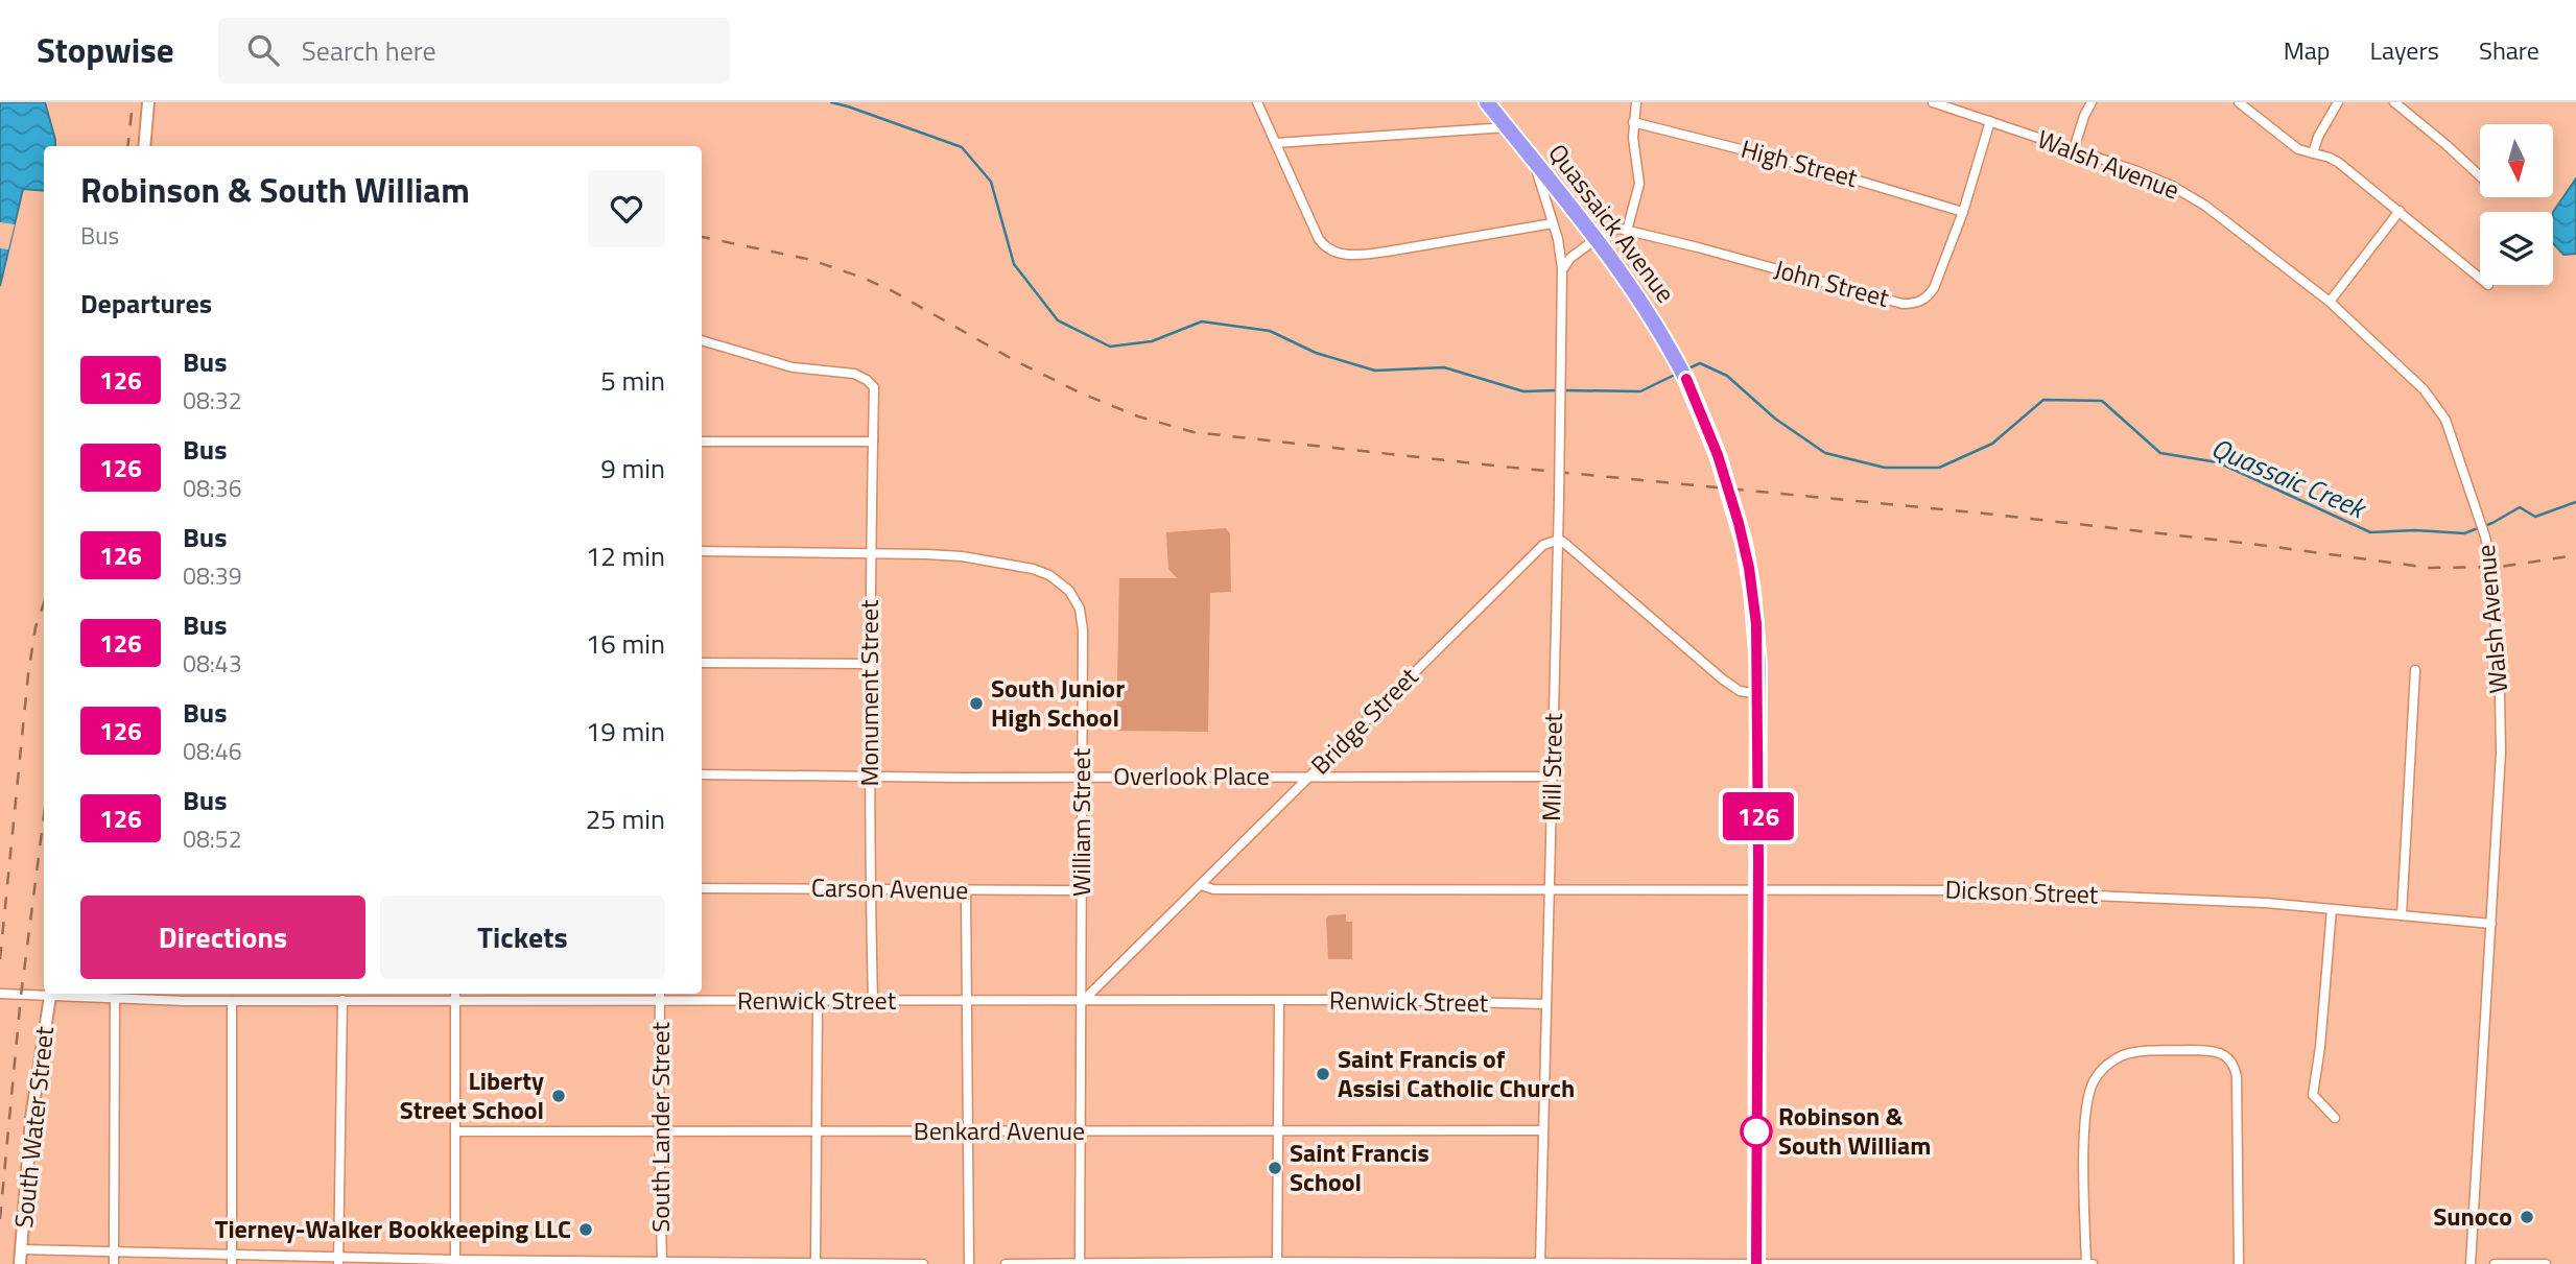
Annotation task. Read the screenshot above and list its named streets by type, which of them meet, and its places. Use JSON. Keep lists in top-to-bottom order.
{
  "streets": {
    "highway": ["Quassaick Avenue"],
    "street": [
      "High Street",
      "Walsh Avenue",
      "John Street",
      "Monument Street",
      "Bridge Street",
      "Mill Street",
      "Overlook Place",
      "William Street",
      "Carson Avenue",
      "Dickson Street",
      "Renwick Street",
      "South Water Street",
      "South Lander Street",
      "Benkard Avenue"
    ]
  },
  "crossings": [
    ["High Street", "John Street"],
    ["Walsh Avenue", "John Street"],
    ["Walsh Avenue", "Dickson Street"],
    ["Quassaick Avenue", "John Street"],
    ["Quassaick Avenue", "Mill Street"],
    ["Quassaick Avenue", "Dickson Street"],
    ["Monument Street", "Overlook Place"],
    ["Monument Street", "William Street"],
    ["Monument Street", "Carson Avenue"],
    ["Monument Street", "Renwick Street"],
    ["Bridge Street", "Mill Street"],
    ["Bridge Street", "Overlook Place"],
    ["Bridge Street", "William Street"],
    ["Bridge Street", "Renwick Street"],
    ["Mill Street", "Overlook Place"],
    ["Mill Street", "Dickson Street"],
    ["Mill Street", "Renwick Street"],
    ["Mill Street", "Benkard Avenue"],
    ["Overlook Place", "William Street"],
    ["William Street", "Carson Avenue"],
    ["William Street", "Renwick Street"],
    ["William Street", "Benkard Avenue"],
    ["Renwick Street", "South Water Street"],
    ["Renwick Street", "South Lander Street"],
    ["South Lander Street", "Benkard Avenue"]
  ],
  "water": ["Quassaic Creek"],
  "places": [
    "South Junior High School",
    "Saint Francis of Assisi Catholic Church",
    "Liberty Street School",
    "Robinson & South William",
    "Saint Francis School",
    "Sunoco",
    "Tierney-Walker Bookkeeping LLC"
  ],
  "lines": ["bus line 126"],
  "north": "bottom",
  "page": {
    "header": "Stopwise",
    "search": "Search here",
    "nav": ["Map", "Layers", "Share"],
    "on_map": "126",
    "heading": [
      ["Robinson & South William", "Bus"],
      "Departures"
    ],
    "list": [
      {
        "mark": "126",
        "name": "Bus",
        "note": "08:32",
        "value": "5 min"
      },
      {
        "mark": "126",
        "name": "Bus",
        "note": "08:36",
        "value": "9 min"
      },
      {
        "mark": "126",
        "name": "Bus",
        "note": "08:39",
        "value": "12 min"
      },
      {
        "mark": "126",
        "name": "Bus",
        "note": "08:43",
        "value": "16 min"
      },
      {
        "mark": "126",
        "name": "Bus",
        "note": "08:46",
        "value": "19 min"
      },
      {
        "mark": "126",
        "name": "Bus",
        "note": "08:52",
        "value": "25 min"
      }
    ],
    "buttons": ["Directions", "Tickets"]
  }
}
